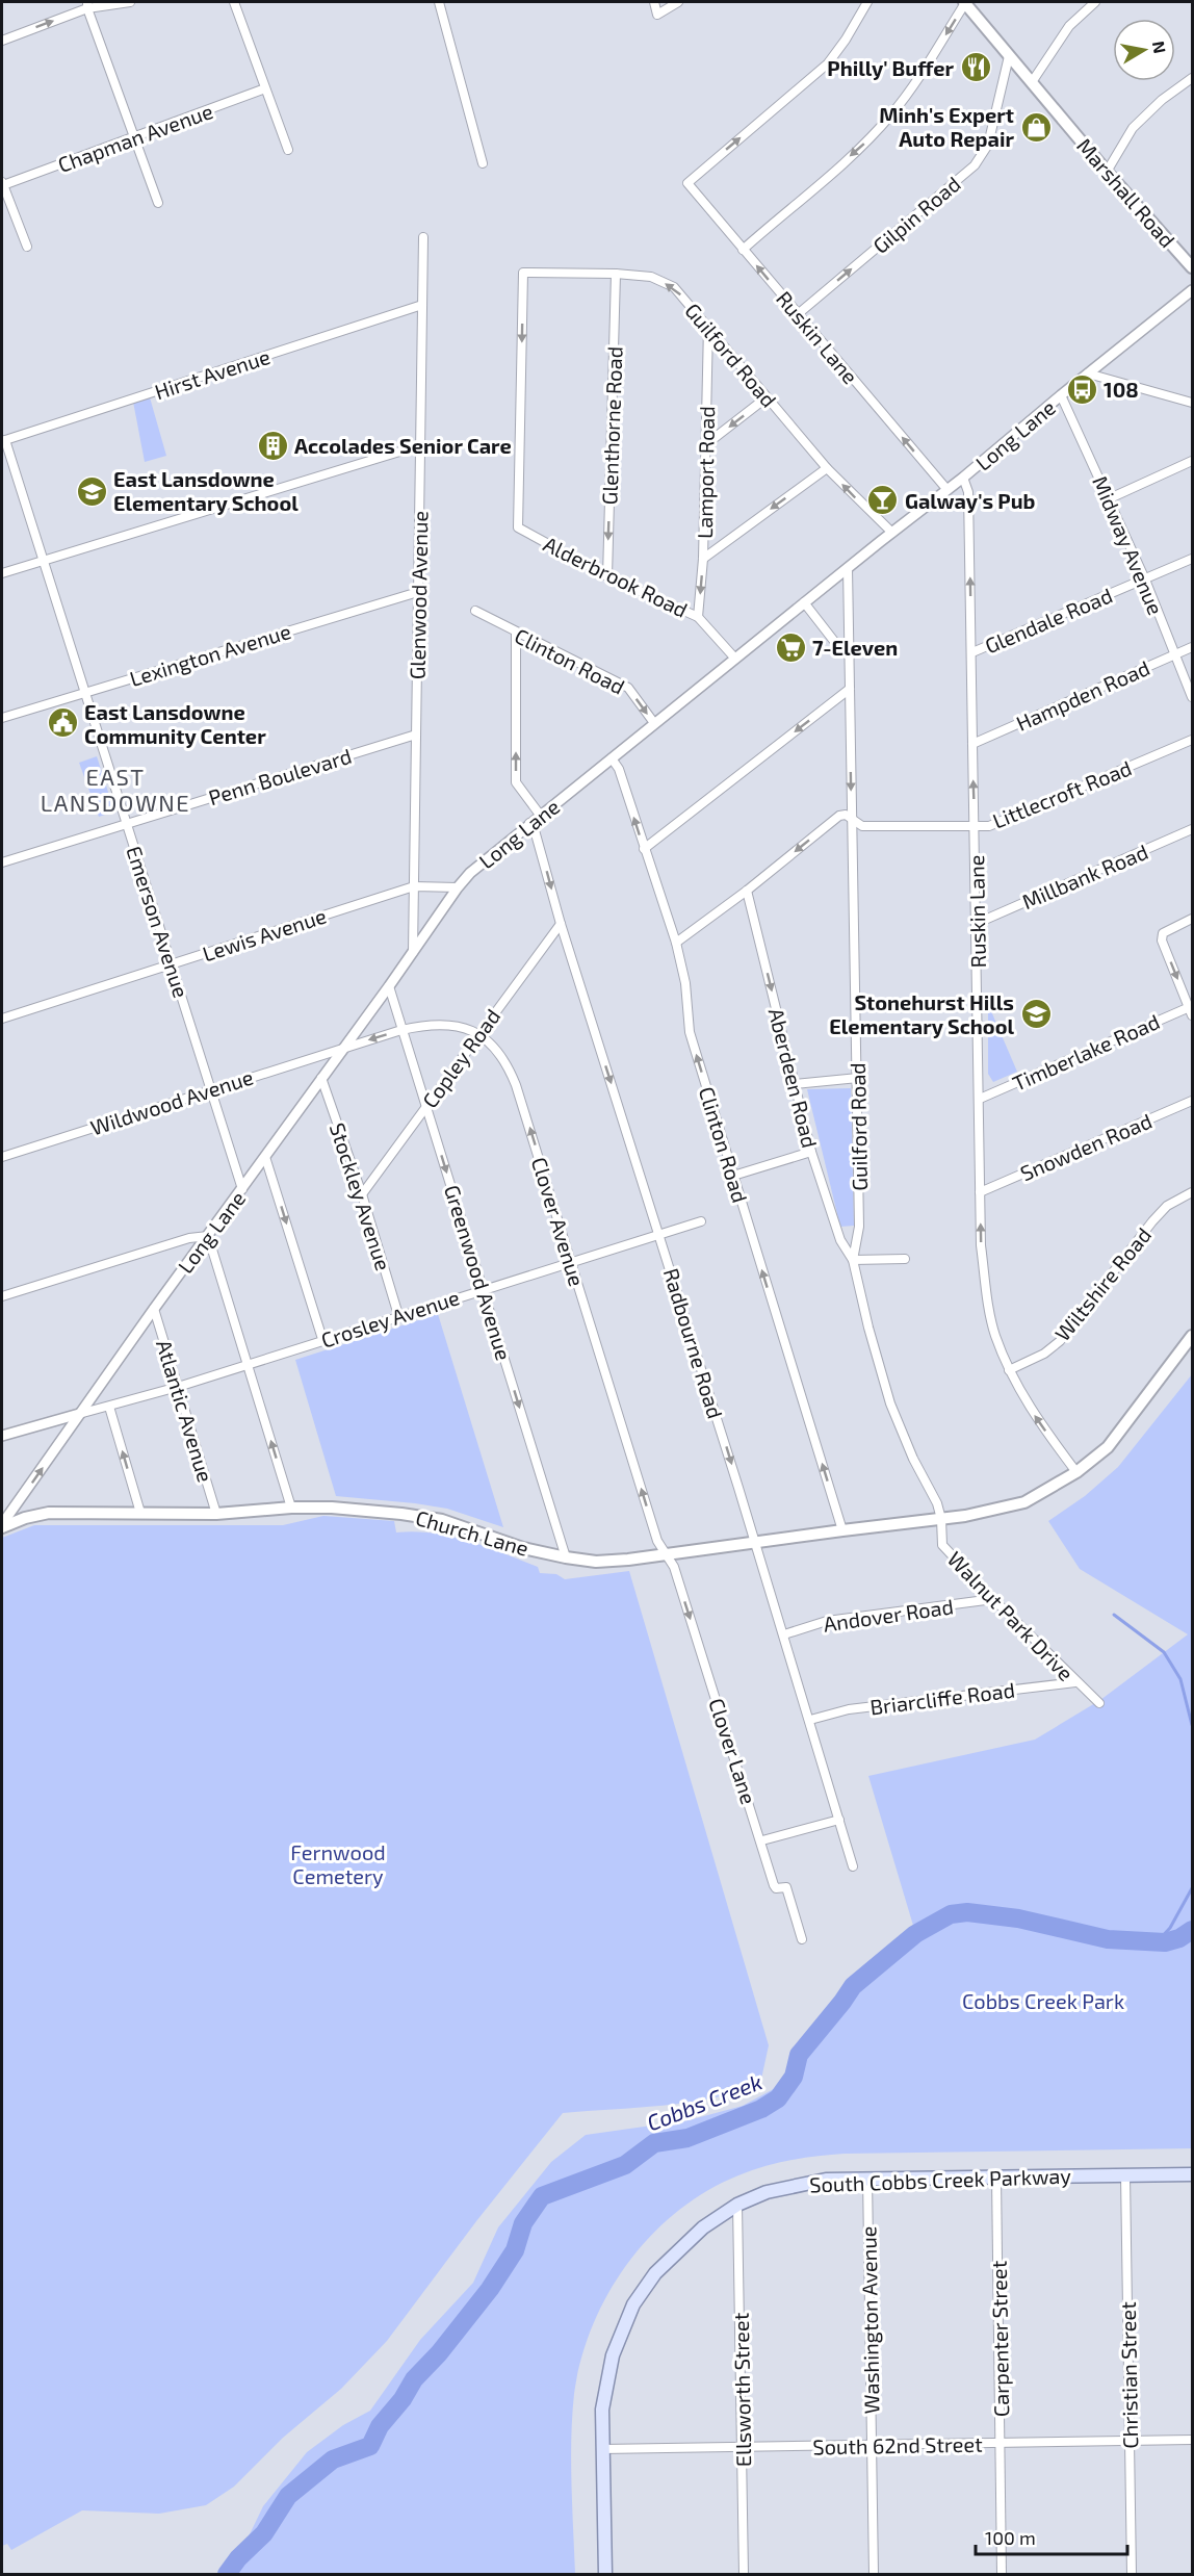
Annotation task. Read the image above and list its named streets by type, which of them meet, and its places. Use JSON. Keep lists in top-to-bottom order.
{
  "streets": {
    "main road": ["Marshall Road", "Church Lane", "South Cobbs Creek Parkway"],
    "street": [
      "Chapman Avenue",
      "Gilpin Road",
      "Ruskin Lane",
      "Guilford Road",
      "Hirst Avenue",
      "Glenthorne Road",
      "Long Lane",
      "Lamport Road",
      "Midway Avenue",
      "Alderbrook Road",
      "Glenwood Avenue",
      "Glendale Road",
      "Lexington Avenue",
      "Clinton Road",
      "Hampden Road",
      "Penn Boulevard",
      "Littlecroft Road",
      "Millbank Road",
      "Emerson Avenue",
      "Lewis Avenue",
      "Timberlake Road",
      "Copley Road",
      "Aberdeen Road",
      "Wildwood Avenue",
      "Snowden Road",
      "Stockley Avenue",
      "Clover Avenue",
      "Greenwood Avenue",
      "Wiltshire Road",
      "Crosley Avenue",
      "Radbourne Road",
      "Atlantic Avenue",
      "Andover Road",
      "Walnut Park Drive",
      "Briarcliffe Road",
      "Clover Lane",
      "Washington Avenue",
      "Carpenter Street",
      "Christian Street",
      "Ellsworth Street",
      "South 62nd Street"
    ]
  },
  "crossings": [
    ["Marshall Road", "Gilpin Road"],
    ["Gilpin Road", "Ruskin Lane"],
    ["Ruskin Lane", "Long Lane"],
    ["Ruskin Lane", "Glendale Road"],
    ["Ruskin Lane", "Hampden Road"],
    ["Ruskin Lane", "Littlecroft Road"],
    ["Ruskin Lane", "Millbank Road"],
    ["Ruskin Lane", "Timberlake Road"],
    ["Ruskin Lane", "Snowden Road"],
    ["Ruskin Lane", "Wiltshire Road"],
    ["Ruskin Lane", "Church Lane"],
    ["Guilford Road", "Glenthorne Road"],
    ["Guilford Road", "Long Lane"],
    ["Guilford Road", "Lamport Road"],
    ["Guilford Road", "Alderbrook Road"],
    ["Guilford Road", "Littlecroft Road"],
    ["Guilford Road", "Aberdeen Road"],
    ["Guilford Road", "Church Lane"],
    ["Guilford Road", "Walnut Park Drive"],
    ["Hirst Avenue", "Glenwood Avenue"],
    ["Hirst Avenue", "Emerson Avenue"],
    ["Glenthorne Road", "Alderbrook Road"],
    ["Long Lane", "Midway Avenue"],
    ["Long Lane", "Alderbrook Road"],
    ["Long Lane", "Glenwood Avenue"],
    ["Long Lane", "Clinton Road"],
    ["Long Lane", "Emerson Avenue"],
    ["Long Lane", "Lewis Avenue"],
    ["Long Lane", "Wildwood Avenue"],
    ["Long Lane", "Stockley Avenue"],
    ["Long Lane", "Clover Avenue"],
    ["Long Lane", "Greenwood Avenue"],
    ["Long Lane", "Crosley Avenue"],
    ["Long Lane", "Radbourne Road"],
    ["Long Lane", "Atlantic Avenue"],
    ["Long Lane", "Church Lane"],
    ["Lamport Road", "Alderbrook Road"],
    ["Midway Avenue", "Glendale Road"],
    ["Midway Avenue", "Hampden Road"],
    ["Glenwood Avenue", "Lexington Avenue"],
    ["Glenwood Avenue", "Penn Boulevard"],
    ["Glenwood Avenue", "Lewis Avenue"],
    ["Lexington Avenue", "Emerson Avenue"],
    ["Clinton Road", "Church Lane"],
    ["Penn Boulevard", "Emerson Avenue"],
    ["Emerson Avenue", "Lewis Avenue"],
    ["Emerson Avenue", "Wildwood Avenue"],
    ["Copley Road", "Stockley Avenue"],
    ["Copley Road", "Clover Avenue"],
    ["Copley Road", "Greenwood Avenue"],
    ["Copley Road", "Radbourne Road"],
    ["Wildwood Avenue", "Clover Avenue"],
    ["Stockley Avenue", "Crosley Avenue"],
    ["Clover Avenue", "Greenwood Avenue"],
    ["Clover Avenue", "Crosley Avenue"],
    ["Clover Avenue", "Church Lane"],
    ["Clover Avenue", "Clover Lane"],
    ["Greenwood Avenue", "Crosley Avenue"],
    ["Greenwood Avenue", "Church Lane"],
    ["Crosley Avenue", "Radbourne Road"],
    ["Crosley Avenue", "Atlantic Avenue"],
    ["Radbourne Road", "Church Lane"],
    ["Radbourne Road", "Andover Road"],
    ["Radbourne Road", "Briarcliffe Road"],
    ["Atlantic Avenue", "Church Lane"],
    ["Church Lane", "Walnut Park Drive"],
    ["Church Lane", "Clover Lane"],
    ["Andover Road", "Walnut Park Drive"],
    ["Walnut Park Drive", "Briarcliffe Road"],
    ["South Cobbs Creek Parkway", "Washington Avenue"],
    ["South Cobbs Creek Parkway", "Carpenter Street"],
    ["South Cobbs Creek Parkway", "Christian Street"],
    ["South Cobbs Creek Parkway", "Ellsworth Street"],
    ["South Cobbs Creek Parkway", "South 62nd Street"],
    ["Washington Avenue", "South 62nd Street"],
    ["Carpenter Street", "South 62nd Street"],
    ["Christian Street", "South 62nd Street"],
    ["Ellsworth Street", "South 62nd Street"]
  ],
  "one_way": [
    "Gilpin Road",
    "Ruskin Lane",
    "Glenthorne Road",
    "Aberdeen Road",
    "Clover Avenue",
    "Greenwood Avenue",
    "Radbourne Road",
    "Clover Lane"
  ],
  "districts": ["EAST LANSDOWNE"],
  "water": ["Cobbs Creek"],
  "parks": ["Fernwood Cemetery", "Cobbs Creek Park"],
  "places": {
    "restaurant": ["Philly' Buffer"],
    "shop": ["Minh's Expert Auto Repair"],
    "bus stop": ["108"],
    "building": ["Accolades Senior Care"],
    "school or university": ["East Lansdowne Elementary School", "Stonehurst Hills Elementary School"],
    "bar": ["Galway's Pub"],
    "supermarket": ["7-Eleven"],
    "public building": ["East Lansdowne Community Center"]
  },
  "scale_bar": "100 m",
  "north": "right"
}
